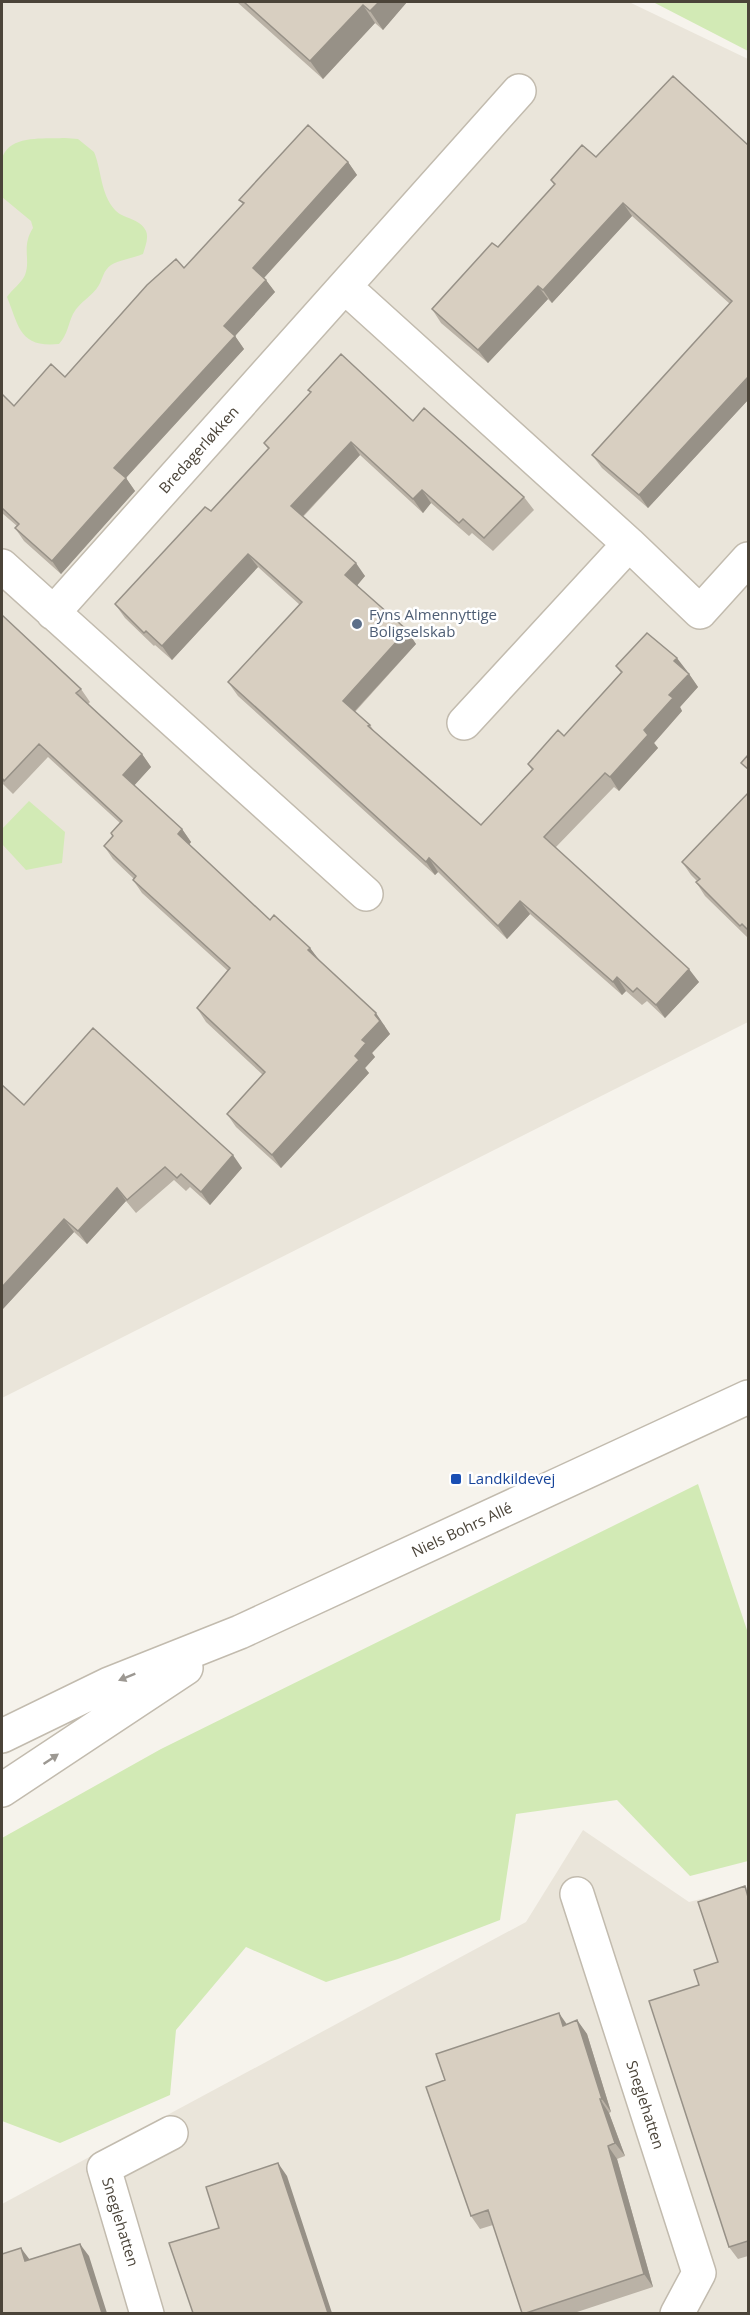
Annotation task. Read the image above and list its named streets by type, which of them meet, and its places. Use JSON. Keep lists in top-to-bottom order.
{
  "streets": {
    "street": ["Bredagerløkken", "Niels Bohrs Allé", "Sneglehatten"]
  },
  "places": {
    "other": ["Fyns Almennyttige Boligselskab"],
    "transit": ["Landkildevej"]
  }
}
